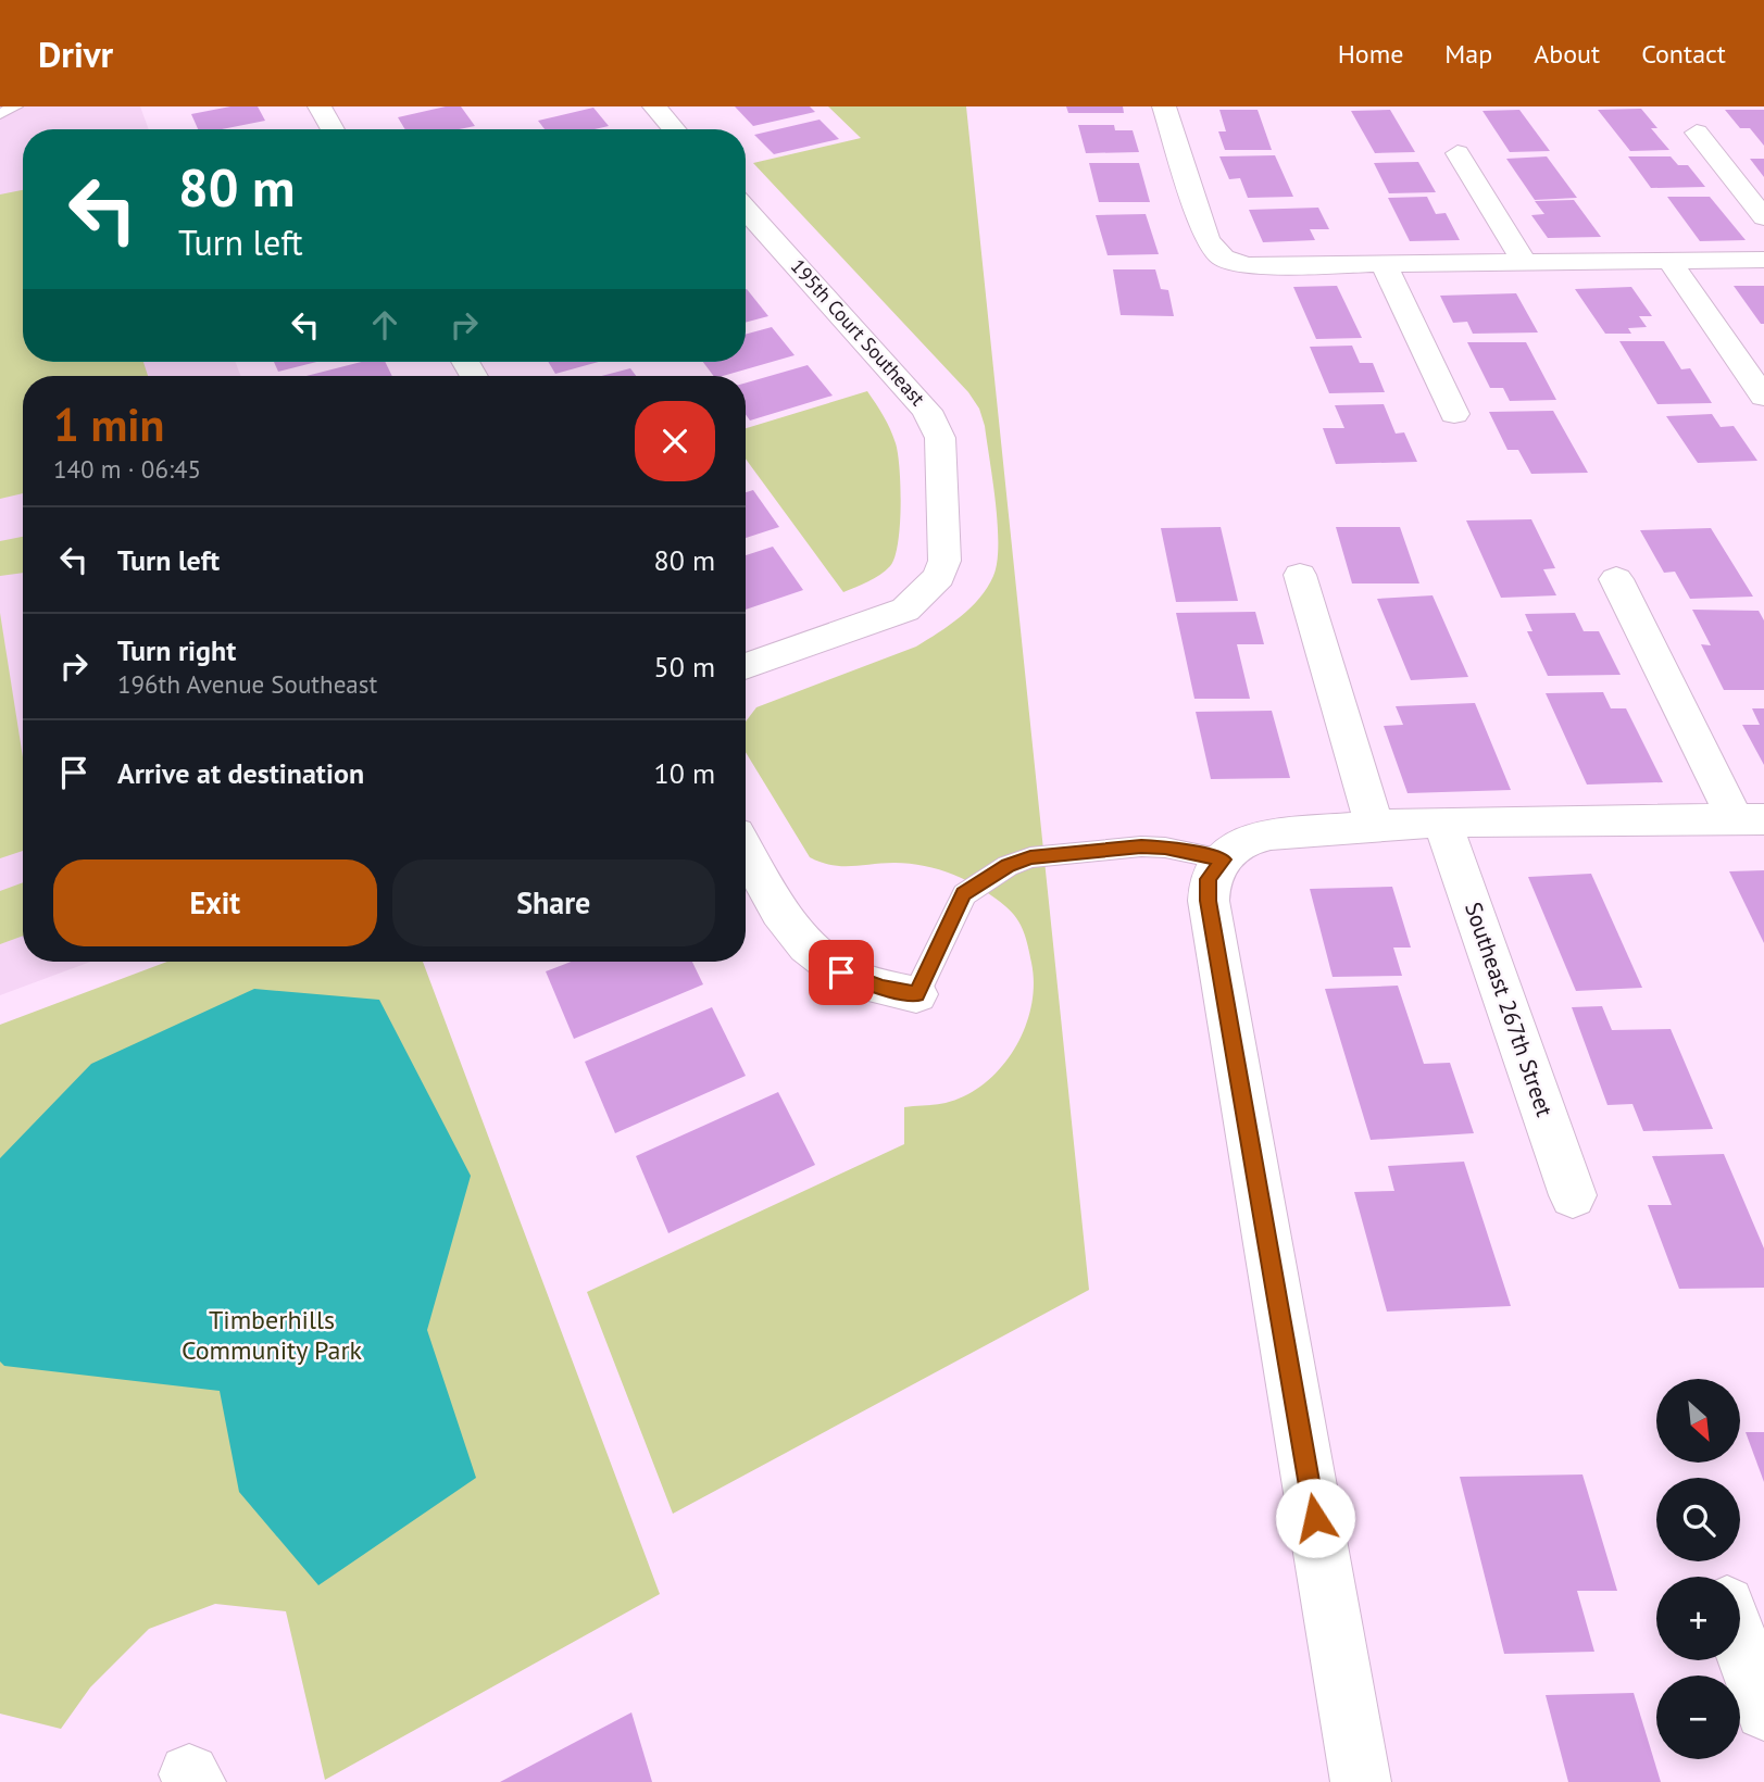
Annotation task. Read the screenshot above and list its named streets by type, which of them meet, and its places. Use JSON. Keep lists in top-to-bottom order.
{
  "streets": {
    "street": ["195th Court Southeast", "Southeast 267th Street"]
  },
  "parks": ["Timberhills Community Park"],
  "north": "bottom right",
  "page": {
    "header": "Drivr",
    "nav": [
      "Home",
      "Map",
      "About",
      "Contact"
    ],
    "turn": ["80 m", "Turn left"],
    "heading": ["1 min", "140 m · 06:45"],
    "list": [
      {
        "name": "Turn left",
        "value": "80 m"
      },
      {
        "name": "Turn right",
        "note": "196th Avenue Southeast",
        "value": "50 m"
      },
      {
        "name": "Arrive at destination",
        "value": "10 m"
      }
    ],
    "buttons": ["Exit", "Share"],
    "map_buttons": ["+", "−"]
  }
}
